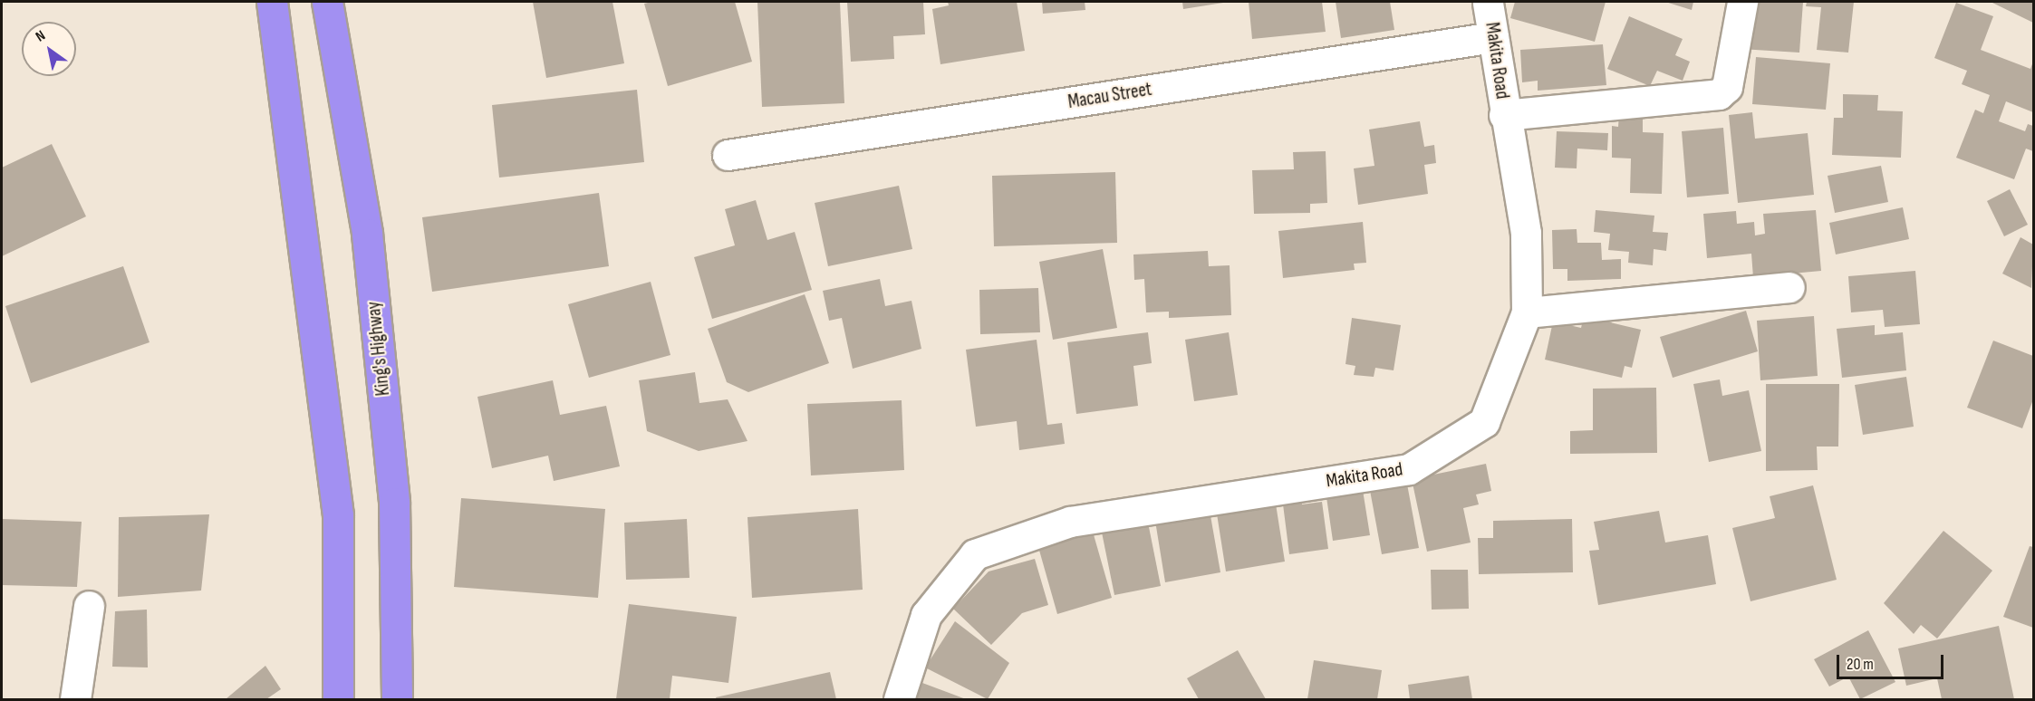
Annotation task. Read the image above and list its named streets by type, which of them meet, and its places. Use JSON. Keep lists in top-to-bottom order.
{
  "streets": {
    "highway": ["King's Highway"],
    "street": ["Makita Road", "Macau Street"]
  },
  "crossings": [
    ["Makita Road", "Macau Street"]
  ],
  "scale_bar": "20 m",
  "north": "top left"
}
